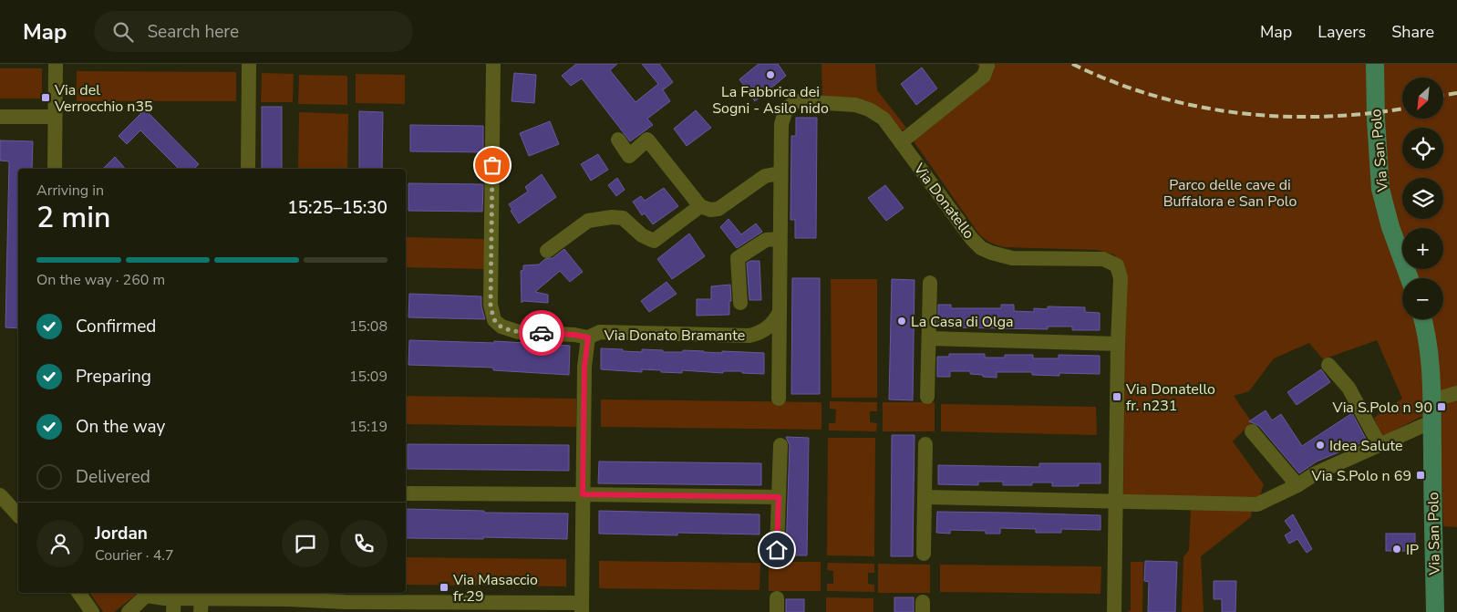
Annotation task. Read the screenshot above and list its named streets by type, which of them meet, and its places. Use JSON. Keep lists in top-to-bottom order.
{
  "streets": {
    "main road": ["Via San Polo"],
    "street": ["Via Donatello", "Via Donato Bramante"]
  },
  "parks": ["Parco delle cave di Buffalora e San Polo"],
  "places": {
    "other": [
      "La Fabbrica dei Sogni - Asilo nido",
      "La Casa di Olga",
      "Idea Salute",
      "IP"
    ],
    "transit": [
      "Via del Verrocchio n35",
      "Via Donatello fr. n231",
      "Via S.Polo n 90",
      "Via S.Polo n 69",
      "Via Masaccio fr.29"
    ]
  },
  "north": "bottom left",
  "page": {
    "header": "Map",
    "search": "Search here",
    "nav": ["Map", "Layers", "Share"],
    "map_buttons": ["+", "−"],
    "heading": ["2 min", "Arriving in", "15:25–15:30"],
    "panel": ["Jordan", "Courier · 4.7"],
    "bar": "On the way · 260 m",
    "list": [
      ["Confirmed", "15:08"],
      ["Preparing", "15:09"],
      ["On the way", "15:19"],
      "Delivered"
    ]
  }
}
